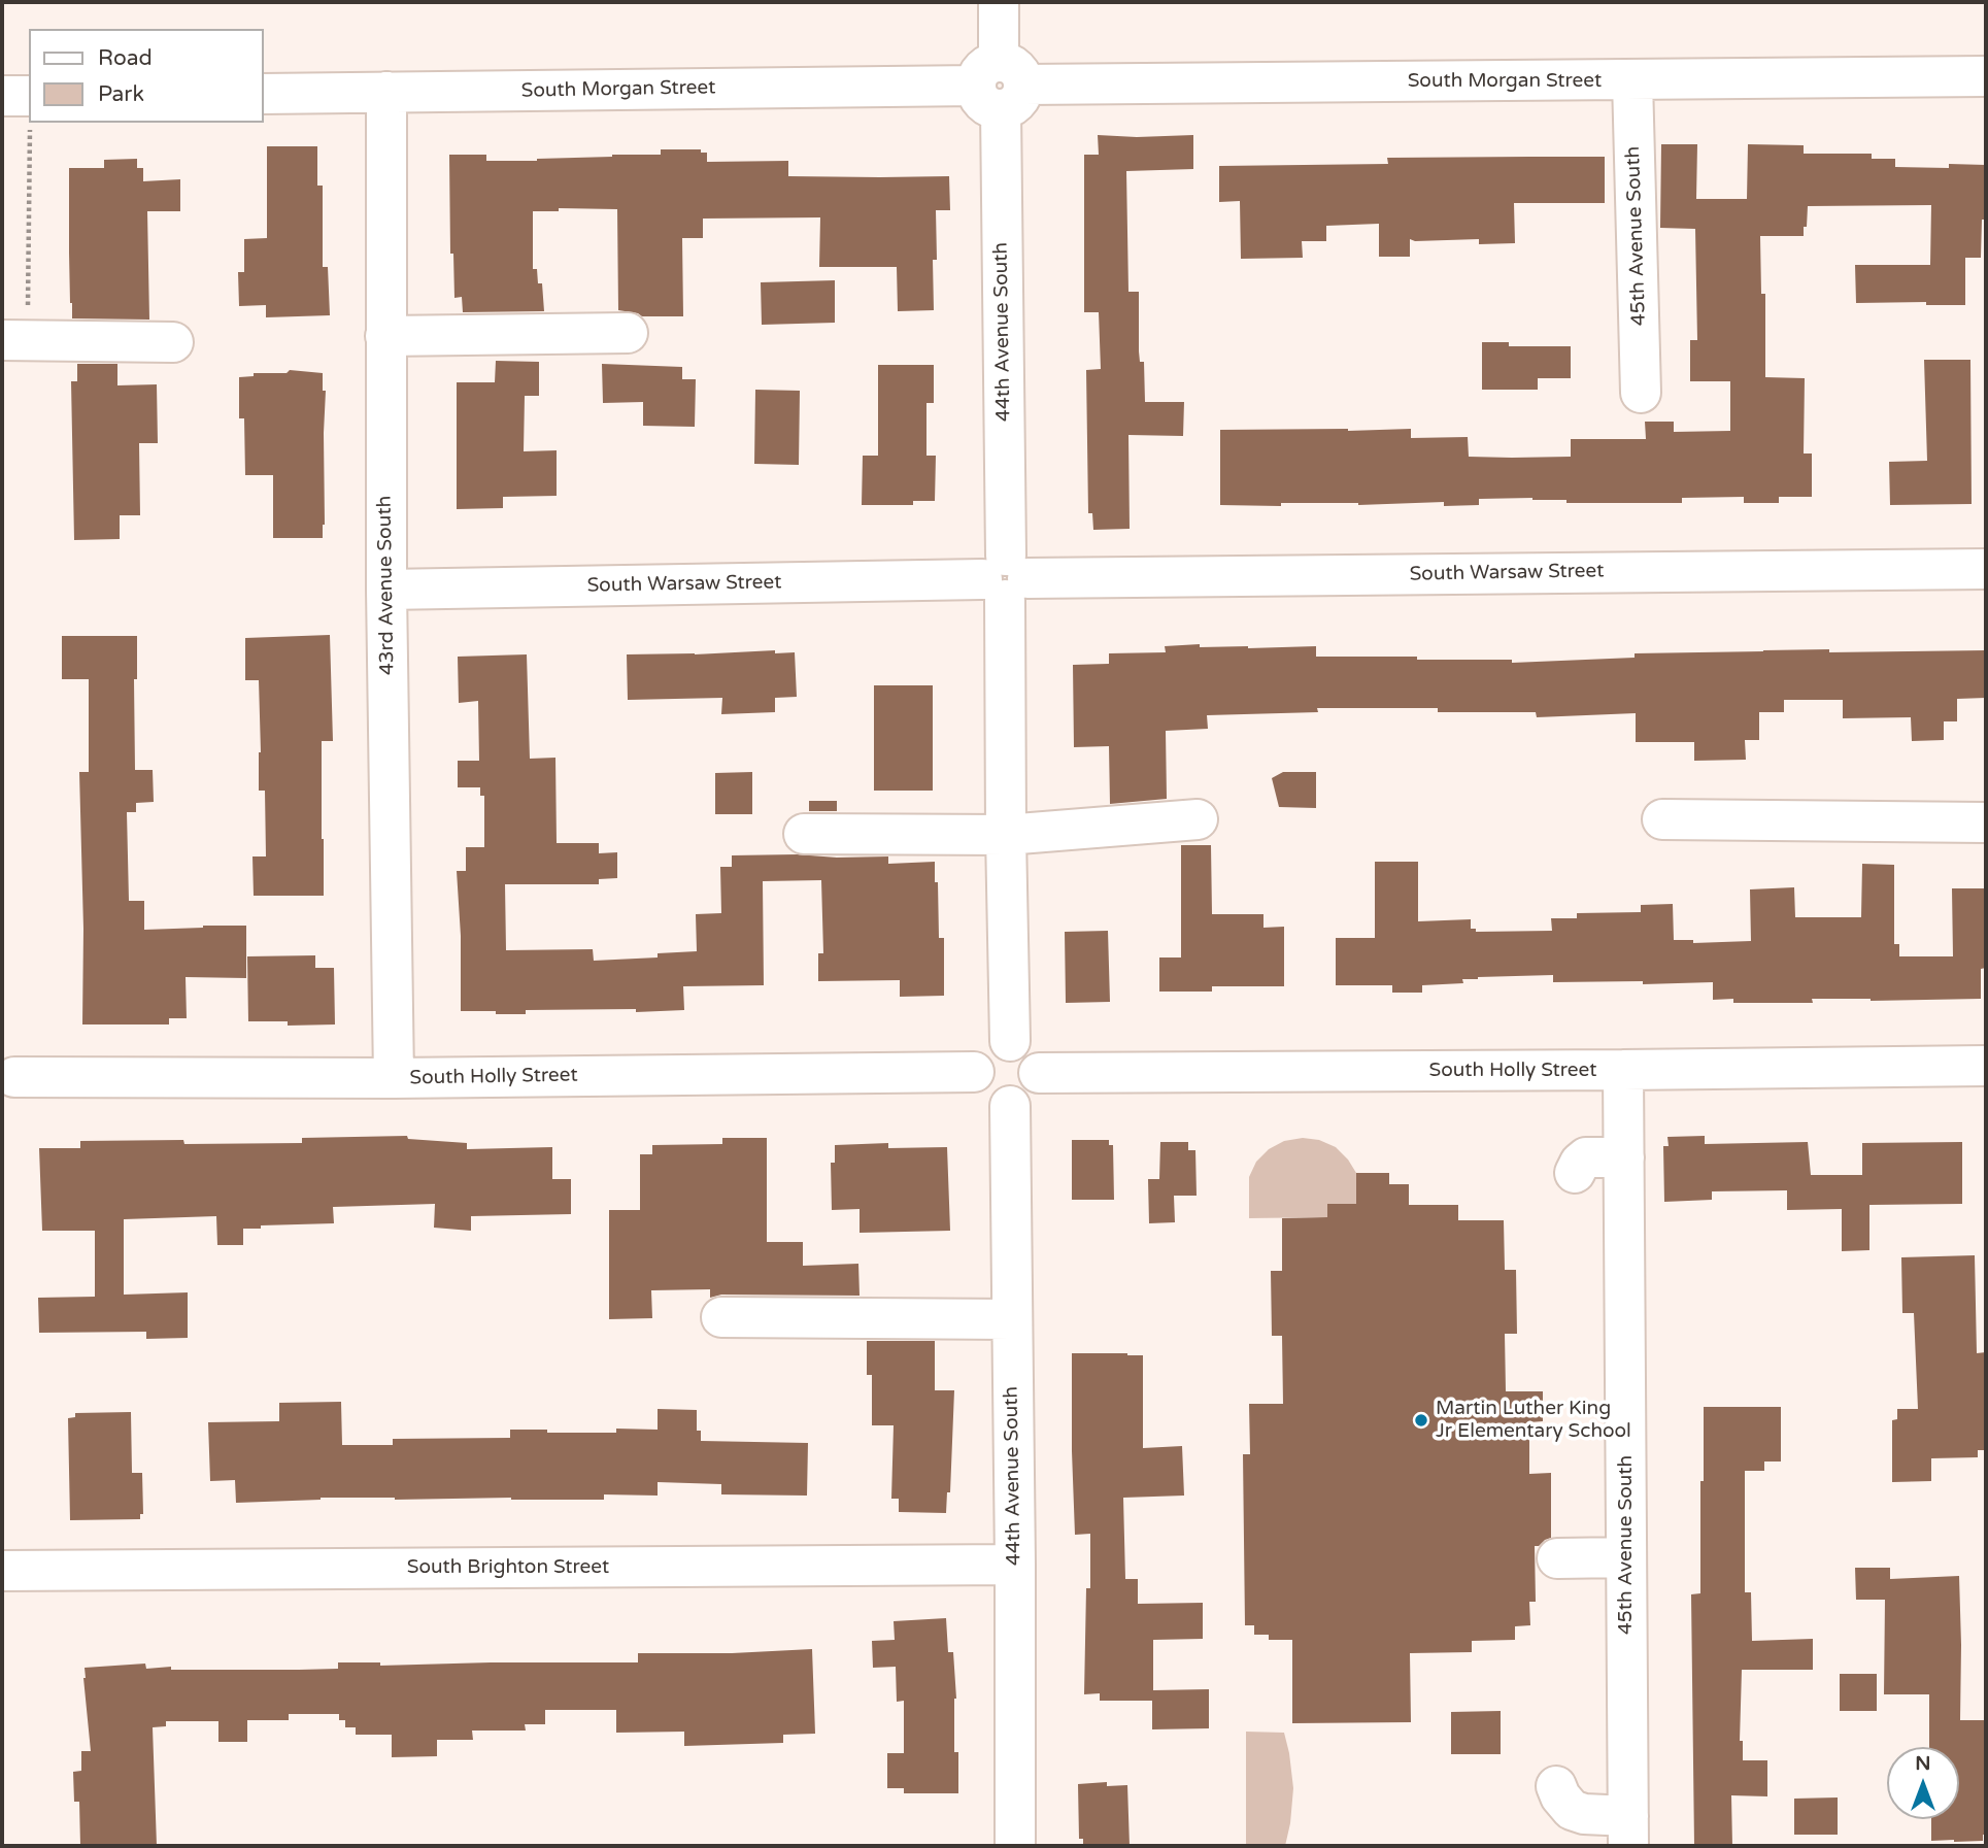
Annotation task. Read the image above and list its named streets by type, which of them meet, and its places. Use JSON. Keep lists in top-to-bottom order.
{
  "streets": {
    "street": [
      "South Morgan Street",
      "45th Avenue South",
      "44th Avenue South",
      "South Warsaw Street",
      "43rd Avenue South",
      "South Holly Street",
      "South Brighton Street"
    ]
  },
  "crossings": [
    ["South Morgan Street", "45th Avenue South"],
    ["South Morgan Street", "44th Avenue South"],
    ["South Morgan Street", "43rd Avenue South"],
    ["45th Avenue South", "South Holly Street"],
    ["44th Avenue South", "South Warsaw Street"],
    ["44th Avenue South", "South Holly Street"],
    ["44th Avenue South", "South Brighton Street"],
    ["South Warsaw Street", "43rd Avenue South"],
    ["43rd Avenue South", "South Holly Street"]
  ],
  "places": ["Martin Luther King Jr Elementary School"],
  "legend": ["Road", "Park"],
  "north": "top"
}
